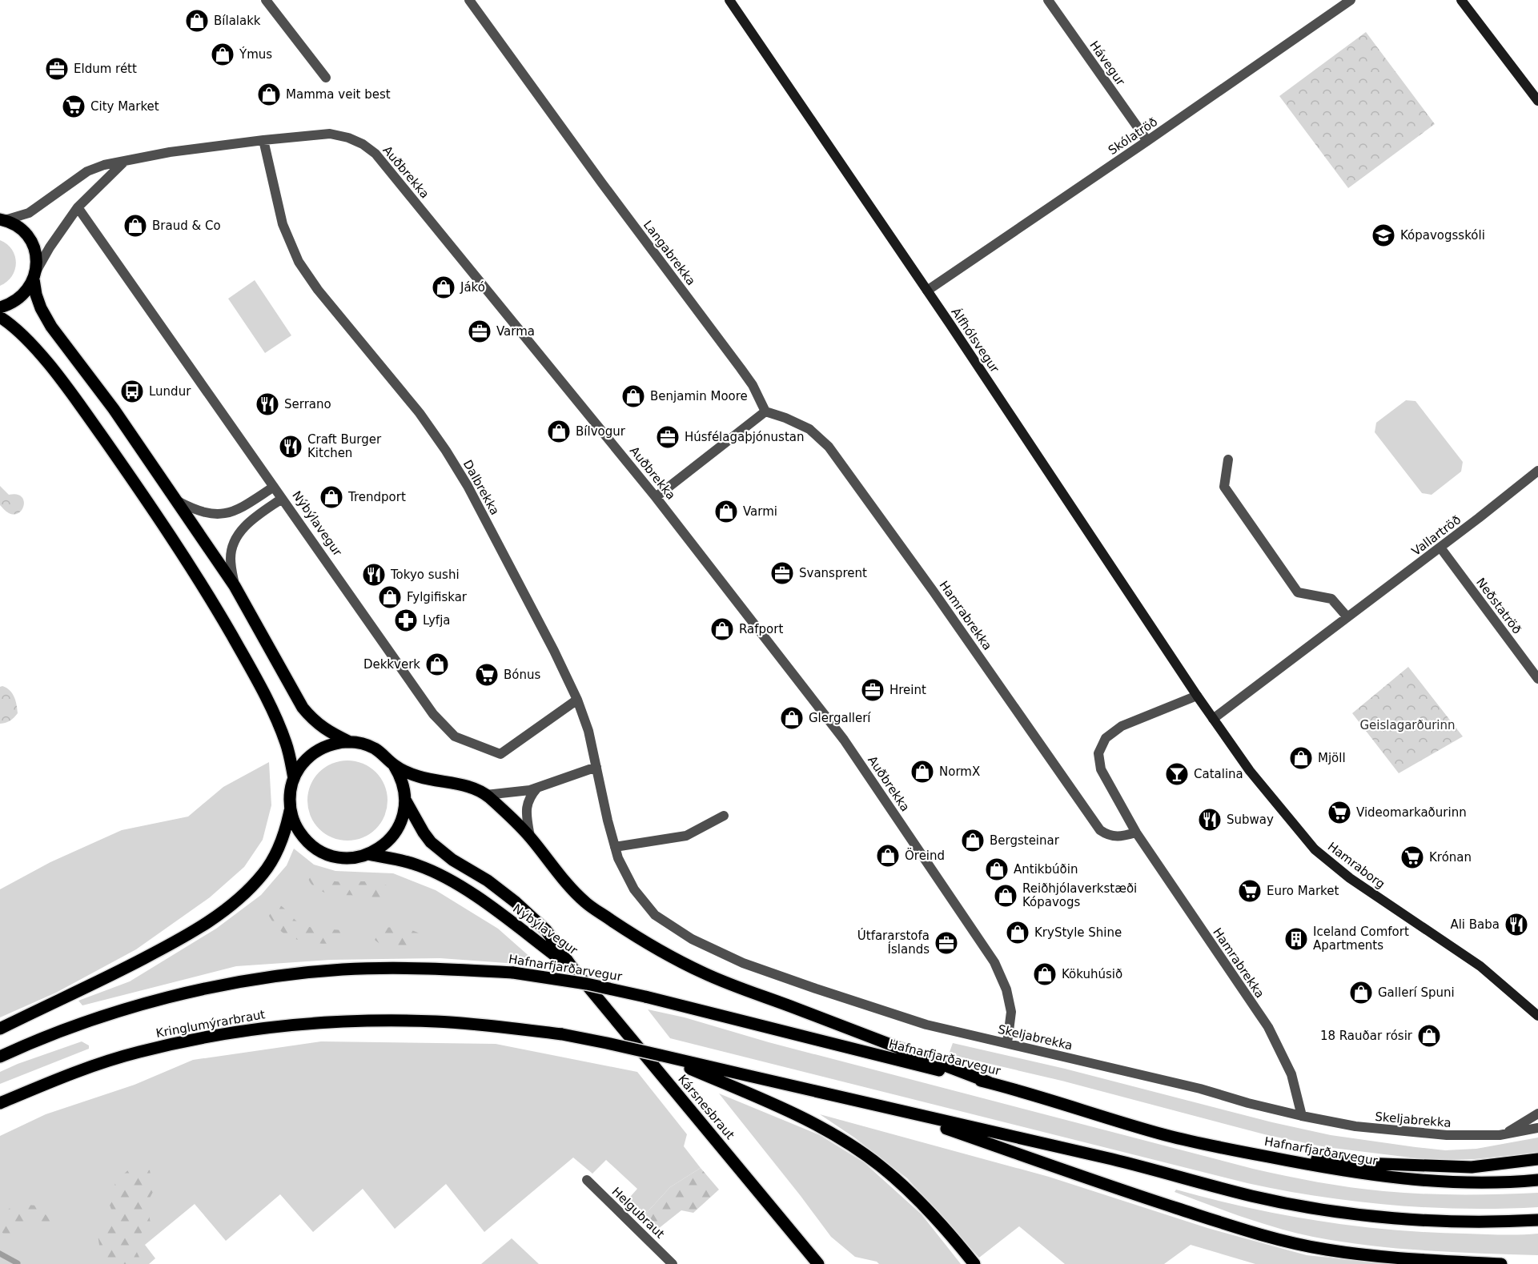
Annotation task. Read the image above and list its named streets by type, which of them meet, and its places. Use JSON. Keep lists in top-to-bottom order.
{
  "streets": {
    "main road": [
      "Nýbýlavegur",
      "Hafnarfjarðarvegur",
      "Kringlumýrarbraut",
      "Kársnesbraut"
    ],
    "street": [
      "Hávegur",
      "Skólatröð",
      "Auðbrekka",
      "Langabrekka",
      "Álfhólsvegur",
      "Dalbrekka",
      "Vallartröð",
      "Neðstatröð",
      "Hamrabrekka",
      "Hamraborg",
      "Skeljabrekka",
      "Helgubraut"
    ]
  },
  "crossings": [
    ["Hávegur", "Skólatröð"],
    ["Skólatröð", "Álfhólsvegur"],
    ["Auðbrekka", "Dalbrekka"],
    ["Auðbrekka", "Skeljabrekka"],
    ["Langabrekka", "Hamrabrekka"],
    ["Álfhólsvegur", "Hamrabrekka"],
    ["Álfhólsvegur", "Hamraborg"],
    ["Dalbrekka", "Nýbýlavegur"],
    ["Dalbrekka", "Skeljabrekka"],
    ["Nýbýlavegur", "Kársnesbraut"],
    ["Vallartröð", "Neðstatröð"],
    ["Vallartröð", "Hamraborg"],
    ["Hamrabrekka", "Hamraborg"],
    ["Hamrabrekka", "Skeljabrekka"]
  ],
  "parks": ["Geislagarðurinn"],
  "places": {
    "shop": [
      "Bílalakk",
      "Ýmus",
      "Mamma veit best",
      "Braud & Co",
      "Jákó",
      "Benjamin Moore",
      "Bílvogur",
      "Trendport",
      "Varmi",
      "Fylgifiskar",
      "Rafport",
      "Dekkverk",
      "Glergallerí",
      "Mjöll",
      "NormX",
      "Bergsteinar",
      "Öreind",
      "Antikbúðin",
      "Reiðhjólaverkstæði Kópavogs",
      "KryStyle Shine",
      "Kökuhúsið",
      "Gallerí Spuni",
      "18 Rauðar rósir"
    ],
    "office": [
      "Eldum rétt",
      "Varma",
      "Húsfélagaþjónustan",
      "Svansprent",
      "Hreint",
      "Útfararstofa Íslands"
    ],
    "supermarket": [
      "City Market",
      "Bónus",
      "Videomarkaðurinn",
      "Krónan",
      "Euro Market"
    ],
    "school or university": ["Kópavogsskóli"],
    "bus stop": ["Lundur"],
    "restaurant": [
      "Serrano",
      "Craft Burger Kitchen",
      "Tokyo sushi",
      "Subway",
      "Ali Baba"
    ],
    "pharmacy": ["Lyfja"],
    "bar": ["Catalina"],
    "building": ["Iceland Comfort Apartments"]
  }
}
